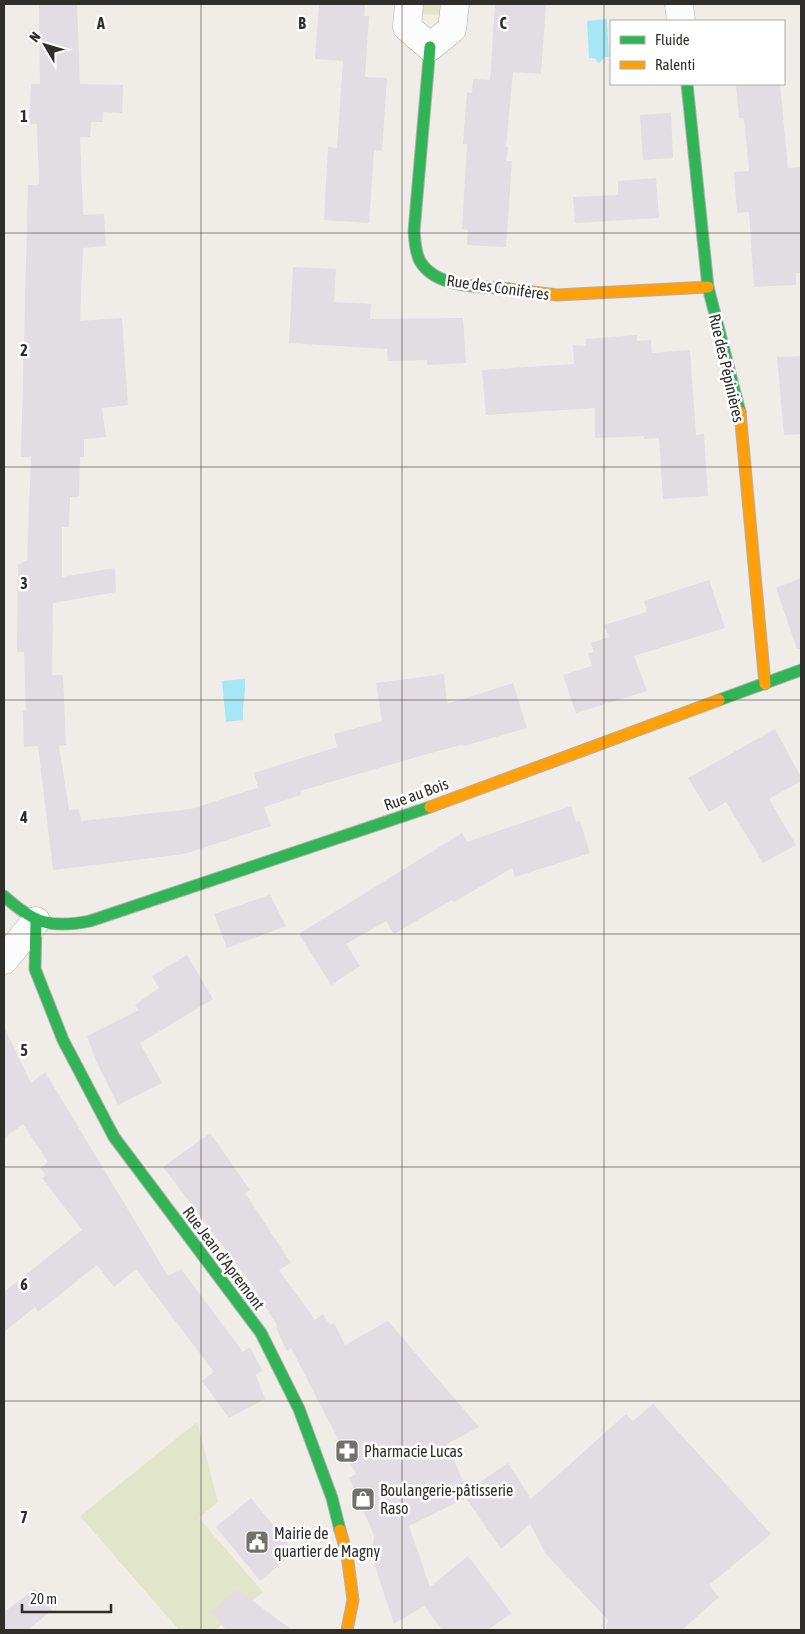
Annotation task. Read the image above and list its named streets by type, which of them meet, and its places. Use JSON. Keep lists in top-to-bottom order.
{
  "streets": {
    "street": [
      "Rue des Conifères",
      "Rue des Pépinières",
      "Rue au Bois",
      "Rue Jean d'Apremont"
    ]
  },
  "crossings": [
    ["Rue des Conifères", "Rue des Pépinières"],
    ["Rue des Pépinières", "Rue au Bois"],
    ["Rue au Bois", "Rue Jean d'Apremont"]
  ],
  "places": {
    "pharmacy": ["Pharmacie Lucas"],
    "shop": ["Boulangerie-pâtisserie Raso"],
    "public building": ["Mairie de quartier de Magny"]
  },
  "legend": ["Fluide", "Ralenti"],
  "scale_bar": "20 m",
  "north": "top left",
  "grid": {
    "columns": ["A", "B", "C"],
    "rows": [
      "1",
      "2",
      "3",
      "4",
      "5",
      "6",
      "7"
    ]
  }
}
